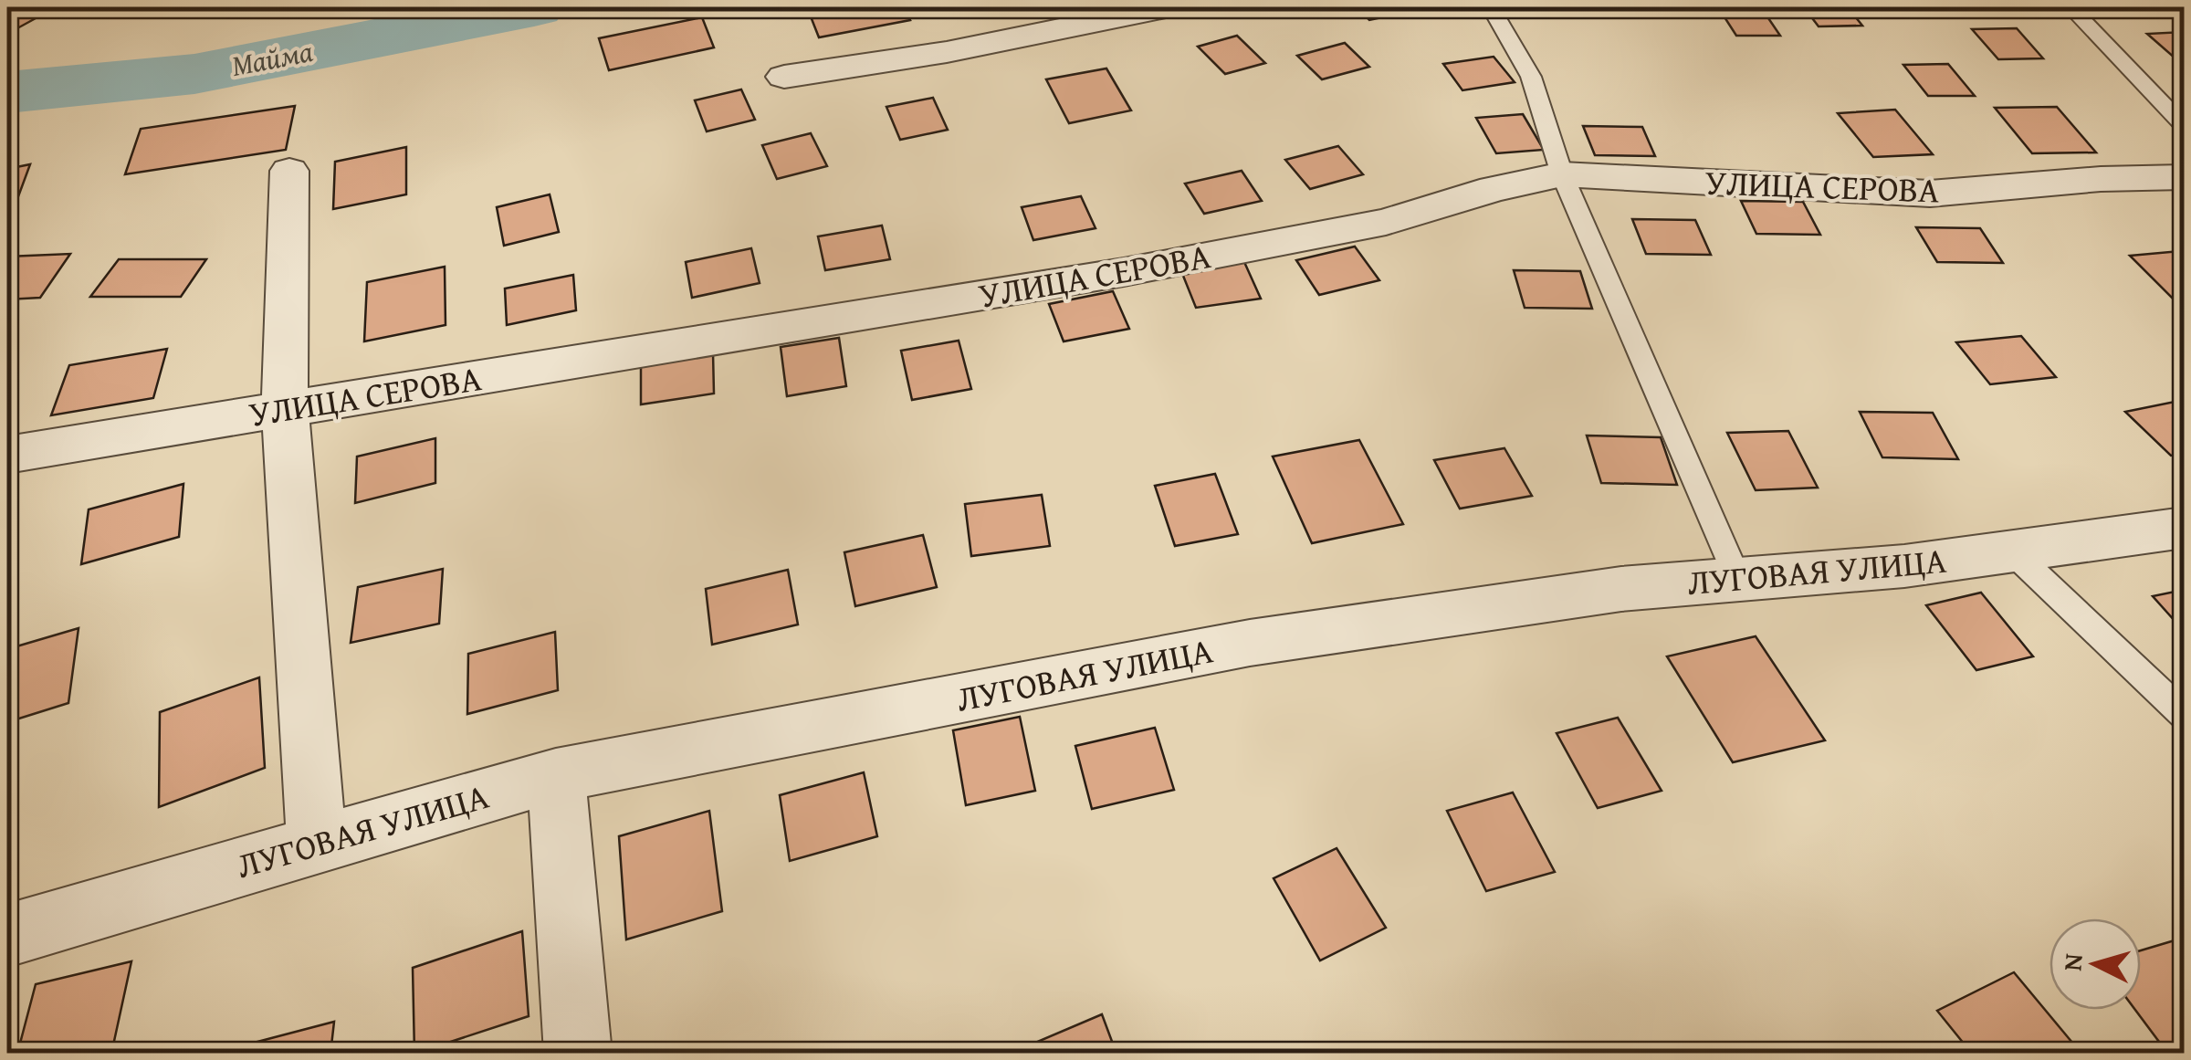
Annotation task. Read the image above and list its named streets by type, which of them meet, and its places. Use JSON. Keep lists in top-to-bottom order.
{
  "streets": {
    "street": ["УЛИЦА СЕРОВА", "ЛУГОВАЯ УЛИЦА"]
  },
  "water": ["Майма"],
  "north": "left"
}
